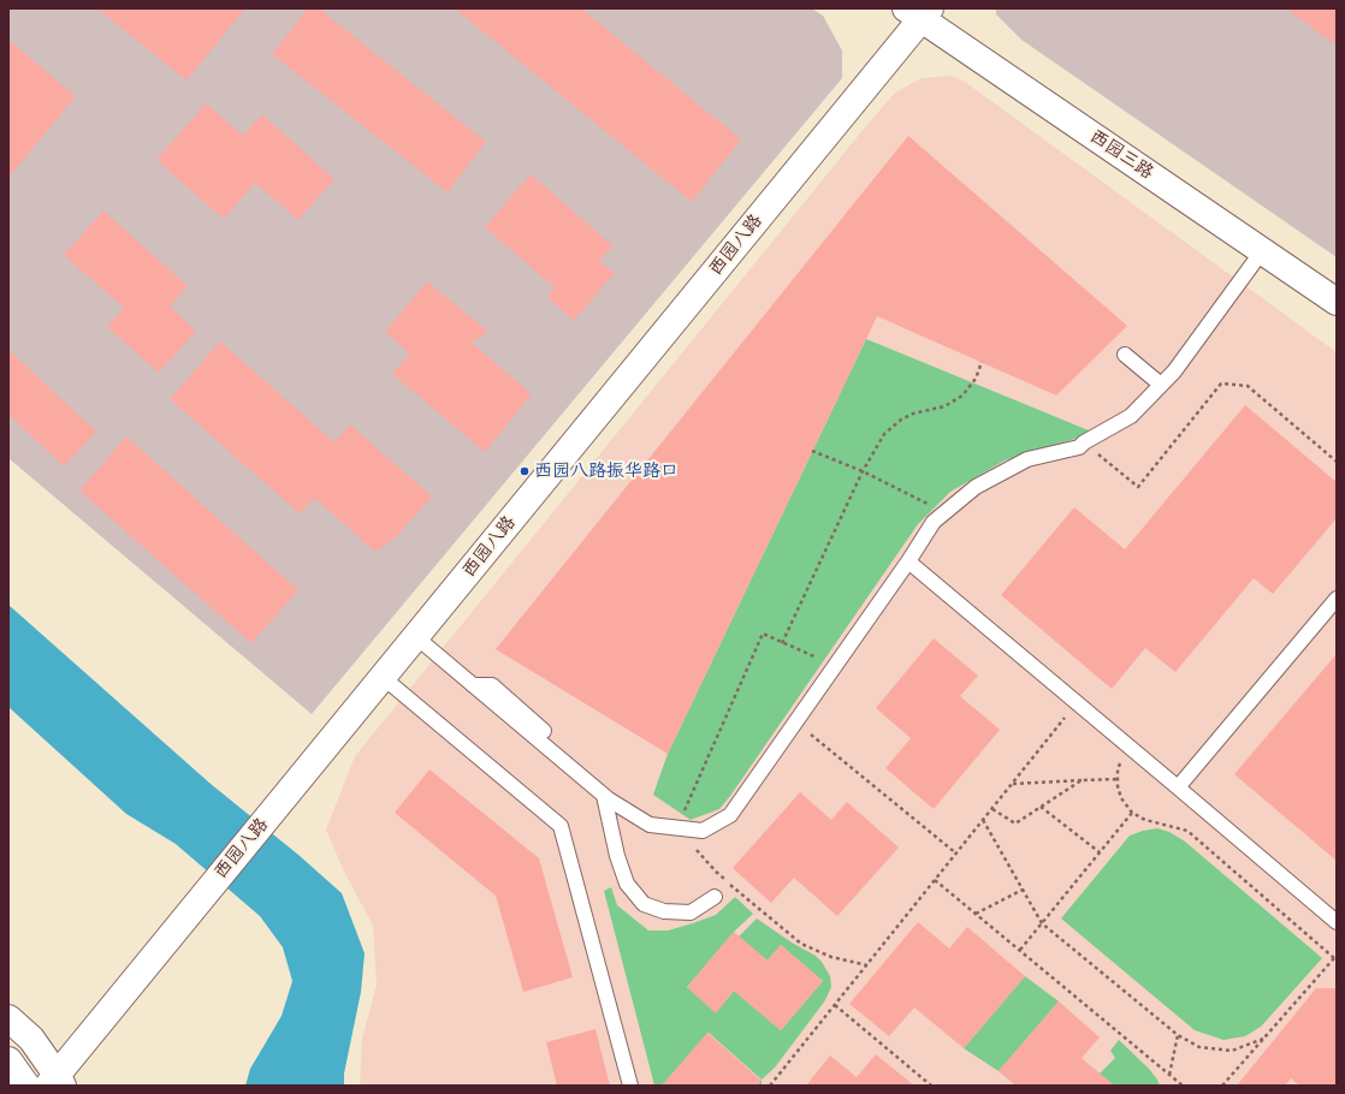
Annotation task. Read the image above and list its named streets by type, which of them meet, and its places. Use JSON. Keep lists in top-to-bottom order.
{
  "streets": {
    "street": ["西园三路", "西园八路"]
  },
  "crossings": [
    ["西园三路", "西园八路"]
  ],
  "places": ["西园八路振华路口"]
}
